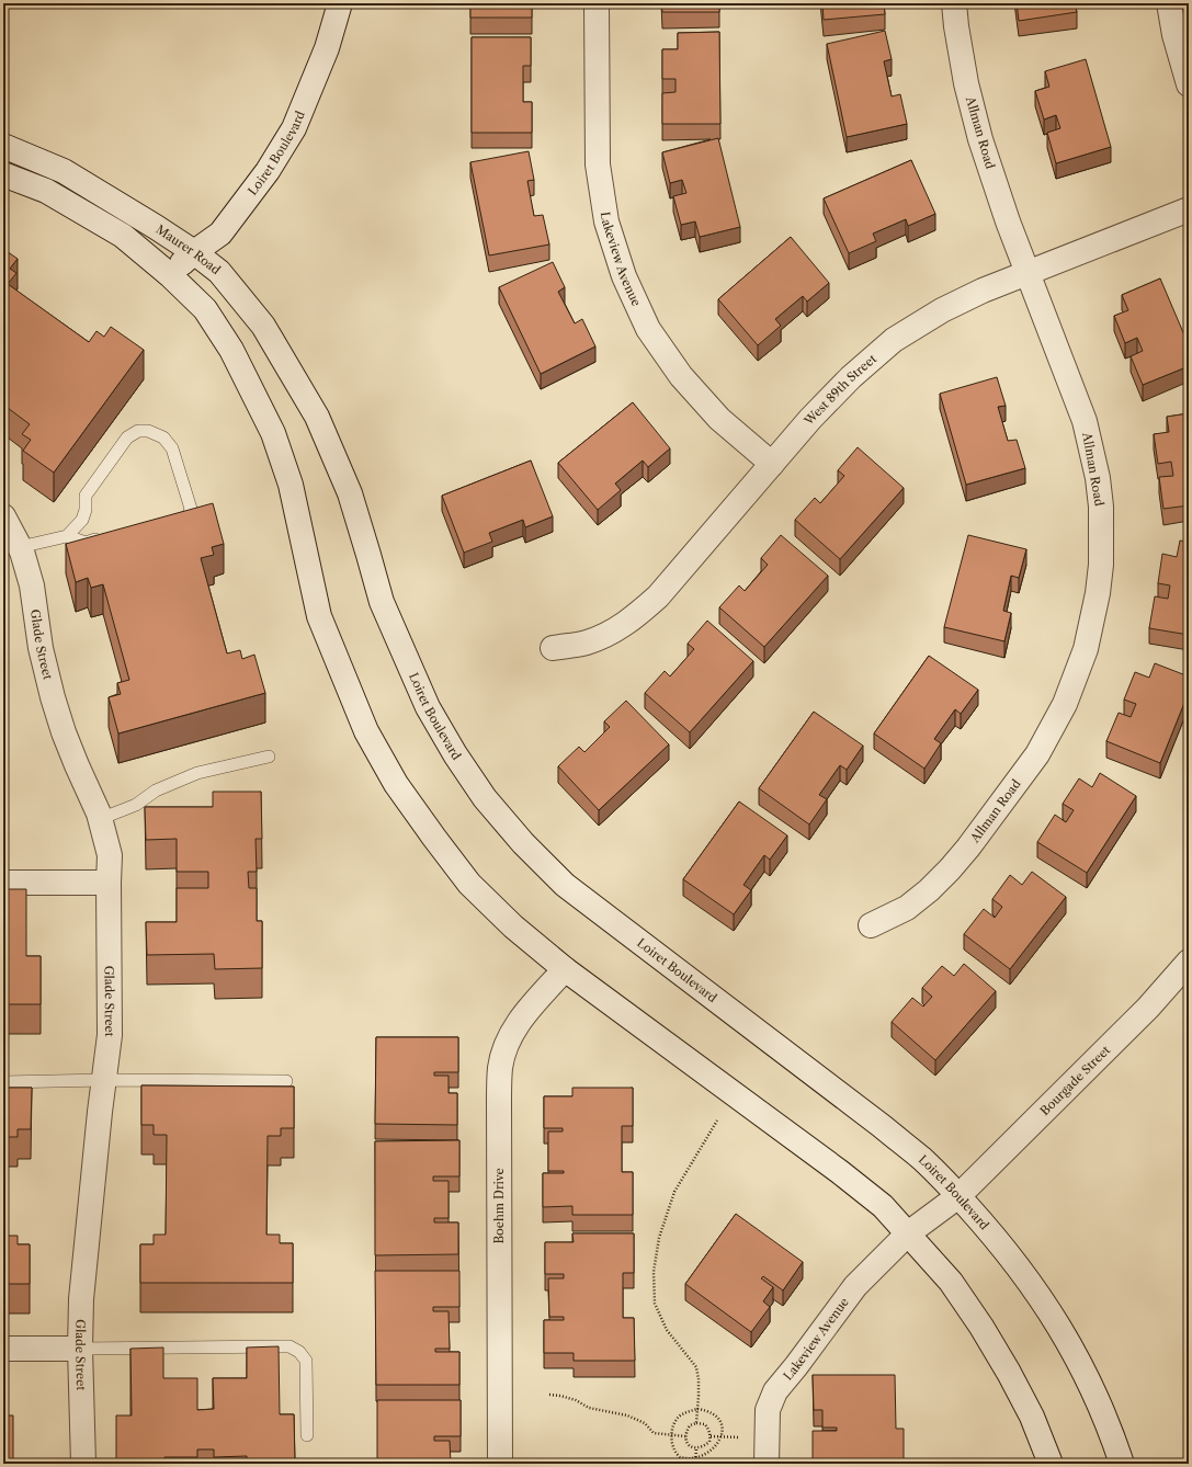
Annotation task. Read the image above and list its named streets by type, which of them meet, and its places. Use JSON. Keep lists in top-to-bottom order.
{
  "streets": {
    "street": [
      "Allman Road",
      "Loiret Boulevard",
      "Maurer Road",
      "Lakeview Avenue",
      "West 89th Street",
      "Glade Street",
      "Bourgade Street",
      "Boehm Drive"
    ]
  },
  "crossings": [
    ["Allman Road", "West 89th Street"],
    ["Loiret Boulevard", "Maurer Road"],
    ["Loiret Boulevard", "Bourgade Street"],
    ["Lakeview Avenue", "West 89th Street"],
    ["Lakeview Avenue", "Bourgade Street"]
  ]
}
